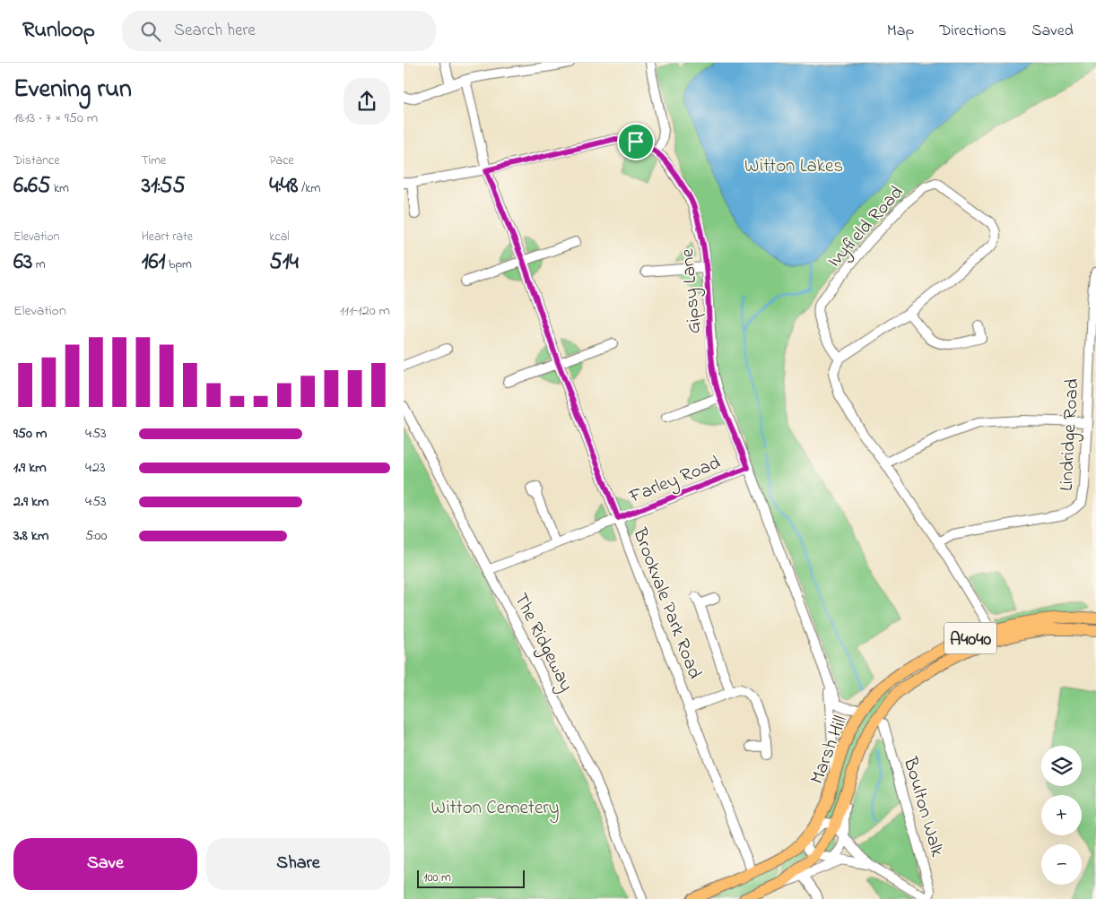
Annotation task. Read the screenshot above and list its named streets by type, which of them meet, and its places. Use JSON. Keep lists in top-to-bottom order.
{
  "streets": {
    "main road": ["A4040", "Marsh Hill"],
    "street": [
      "Ivyfield Road",
      "Gipsy Lane",
      "Lindridge Road",
      "Farley Road",
      "Brookvale Park Road",
      "The Ridgeway",
      "Boulton Walk"
    ]
  },
  "crossings": [
    ["Gipsy Lane", "Farley Road"],
    ["Gipsy Lane", "Brookvale Park Road"],
    ["Gipsy Lane", "Marsh Hill"],
    ["Farley Road", "Brookvale Park Road"],
    ["Farley Road", "The Ridgeway"],
    ["Brookvale Park Road", "A4040"],
    ["A4040", "Marsh Hill"]
  ],
  "parks": ["Witton Lakes", "Witton Cemetery"],
  "scale_bar": "100 m",
  "page": {
    "header": "Runloop",
    "search": "Search here",
    "nav": ["Map", "Directions", "Saved"],
    "heading": ["Evening run", "18:13 · 7 × 950 m"],
    "stats": [
      ["Distance", "6.65 km"],
      ["Time", "31:55"],
      ["Pace", "4:48 /km"],
      ["Elevation", "63 m"],
      ["Heart rate", "161 bpm"],
      ["kcal", "514"]
    ],
    "chart": ["Elevation", "111–120 m"],
    "list": [
      {
        "name": "950 m",
        "note": "4:53"
      },
      {
        "name": "1.9 km",
        "note": "4:23"
      },
      {
        "name": "2.9 km",
        "note": "4:53"
      },
      {
        "name": "3.8 km",
        "note": "5:00"
      }
    ],
    "map_buttons": ["+", "−"],
    "buttons": ["Save", "Share"],
    "scale": "100 m"
  }
}
